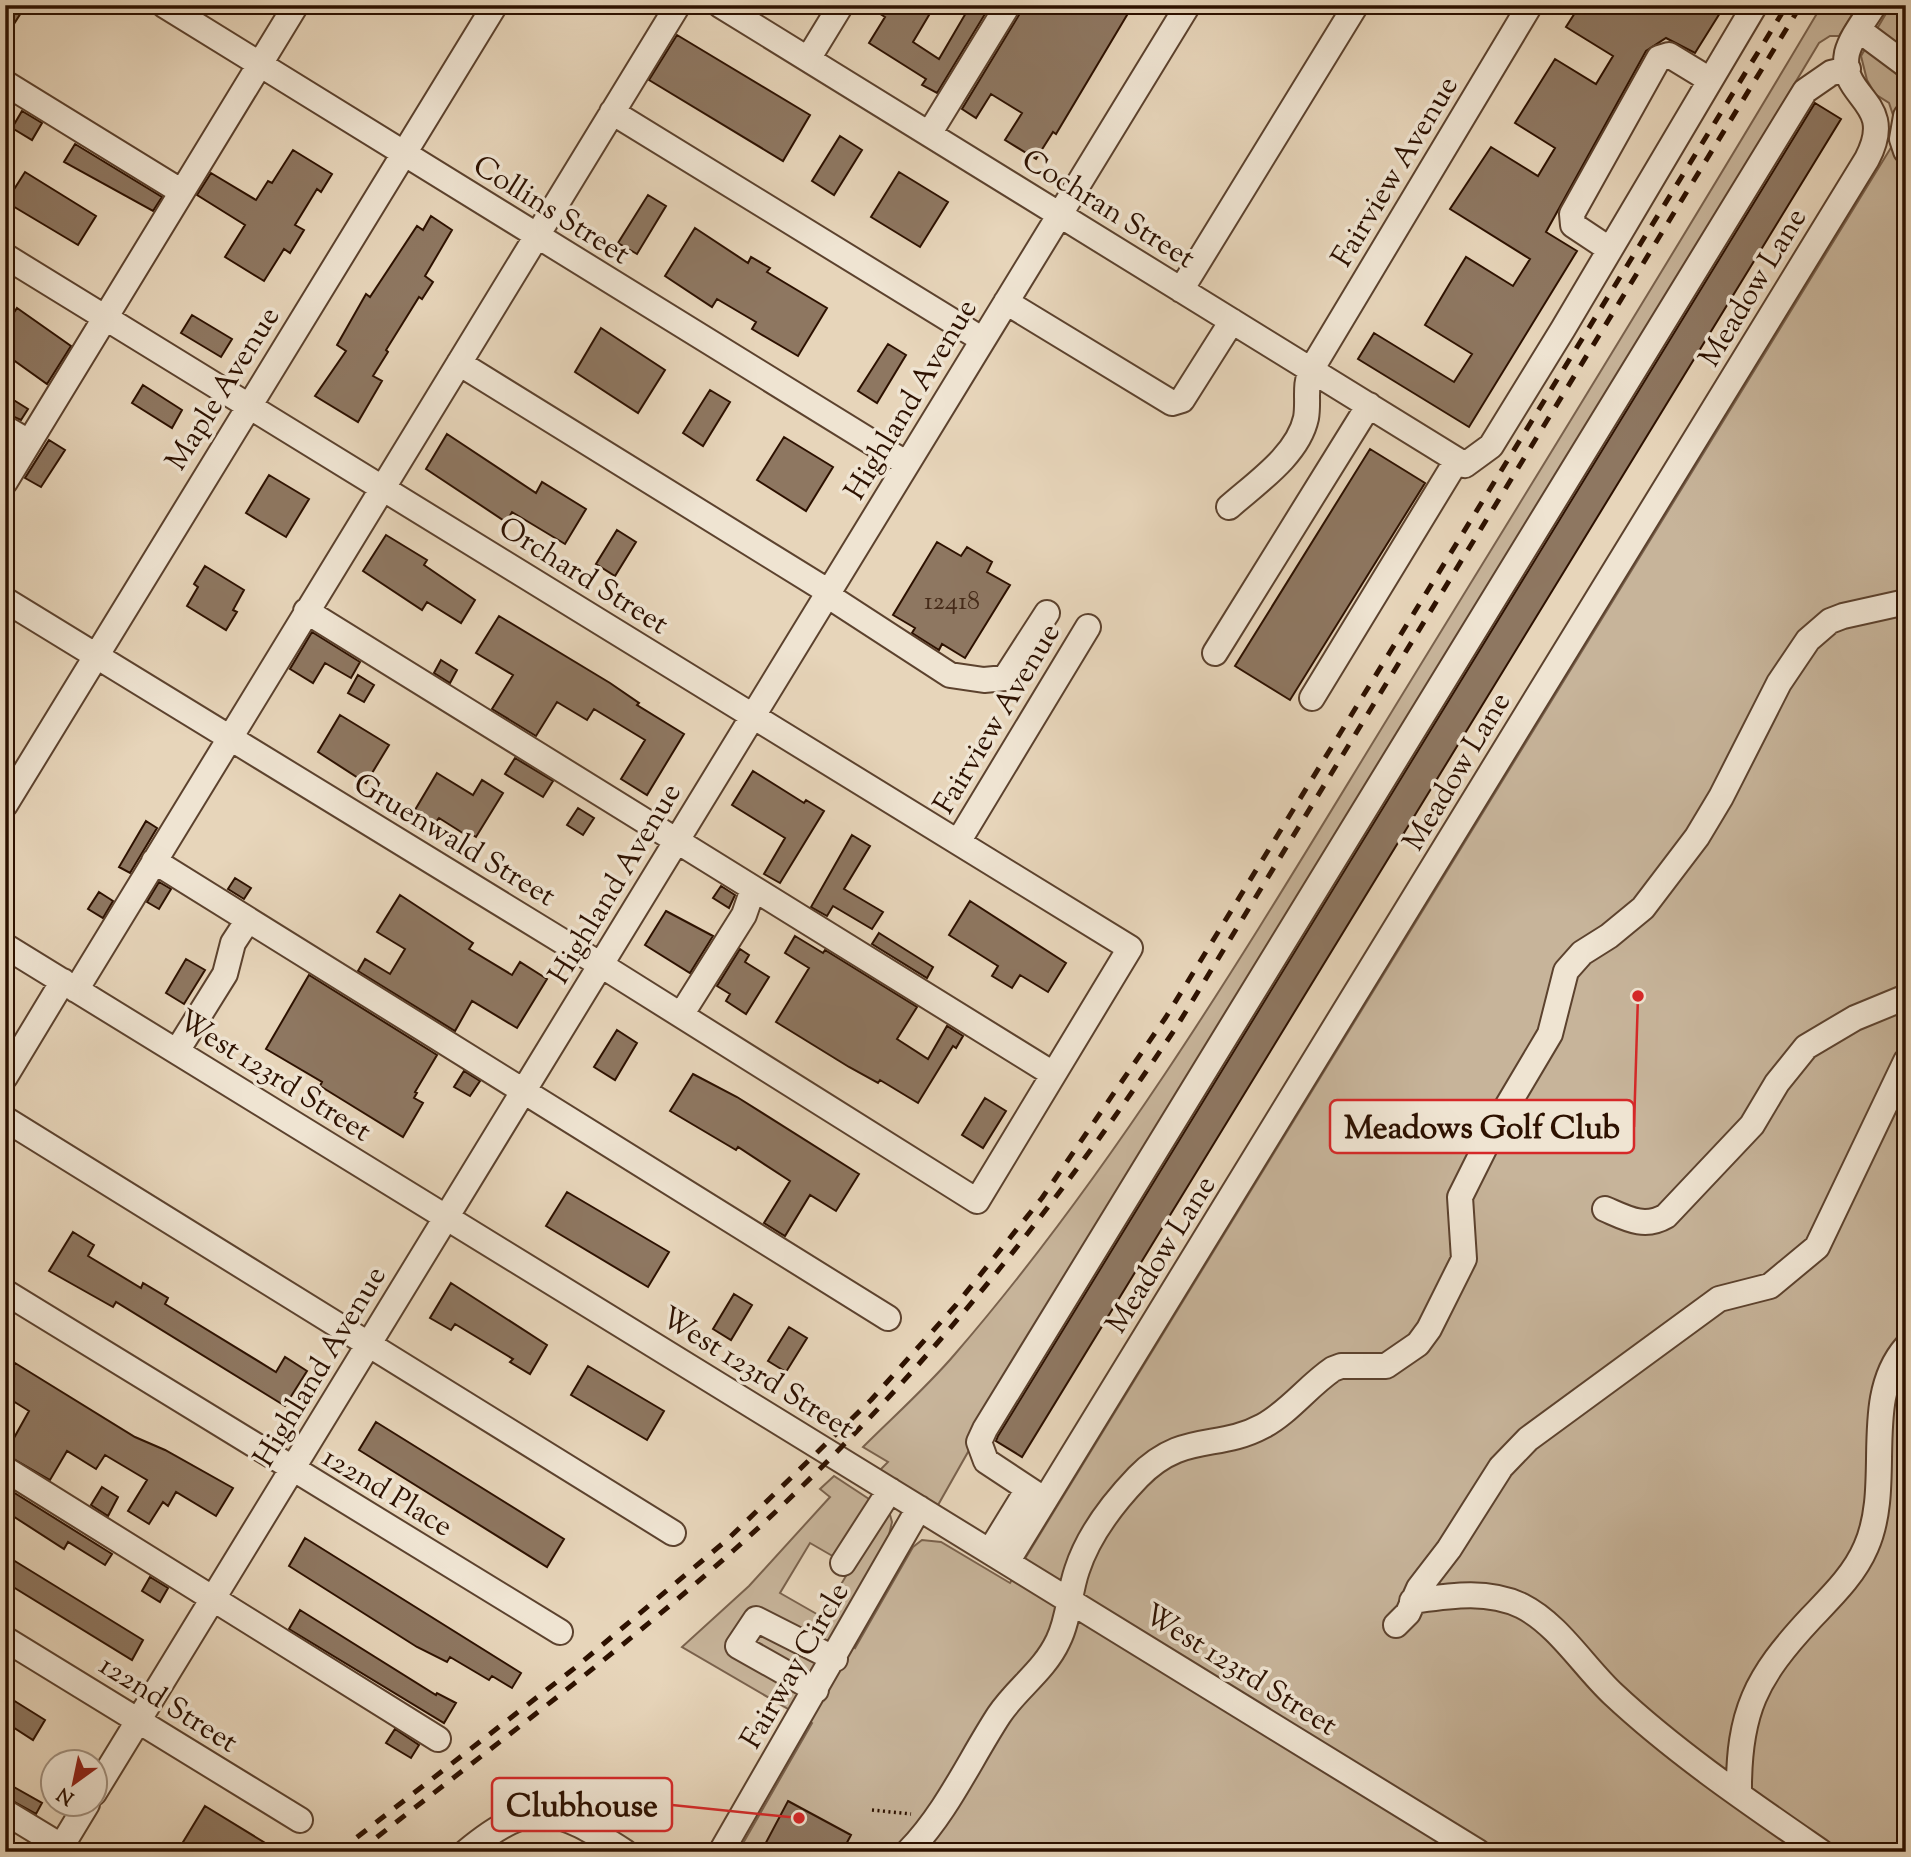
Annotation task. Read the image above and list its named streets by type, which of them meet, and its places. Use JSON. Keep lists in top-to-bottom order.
{
  "streets": {
    "street": [
      "Fairview Avenue",
      "Cochran Street",
      "Collins Street",
      "Meadow Lane",
      "Maple Avenue",
      "Highland Avenue",
      "Orchard Street",
      "Gruenwald Street",
      "West 123rd Street",
      "122nd Place",
      "Fairway Circle",
      "122nd Street"
    ]
  },
  "crossings": [
    ["Fairview Avenue", "Cochran Street"],
    ["Fairview Avenue", "Orchard Street"],
    ["Cochran Street", "Highland Avenue"],
    ["Collins Street", "Maple Avenue"],
    ["Collins Street", "Highland Avenue"],
    ["Meadow Lane", "West 123rd Street"],
    ["Maple Avenue", "Orchard Street"],
    ["Maple Avenue", "Gruenwald Street"],
    ["Highland Avenue", "Orchard Street"],
    ["Highland Avenue", "Gruenwald Street"],
    ["Highland Avenue", "West 123rd Street"],
    ["Highland Avenue", "122nd Place"],
    ["Highland Avenue", "122nd Street"],
    ["Orchard Street", "Gruenwald Street"],
    ["West 123rd Street", "Fairway Circle"]
  ],
  "places": ["Meadows Golf Club", "Clubhouse"],
  "house_numbers": ["12418"],
  "north": "bottom left"
}
